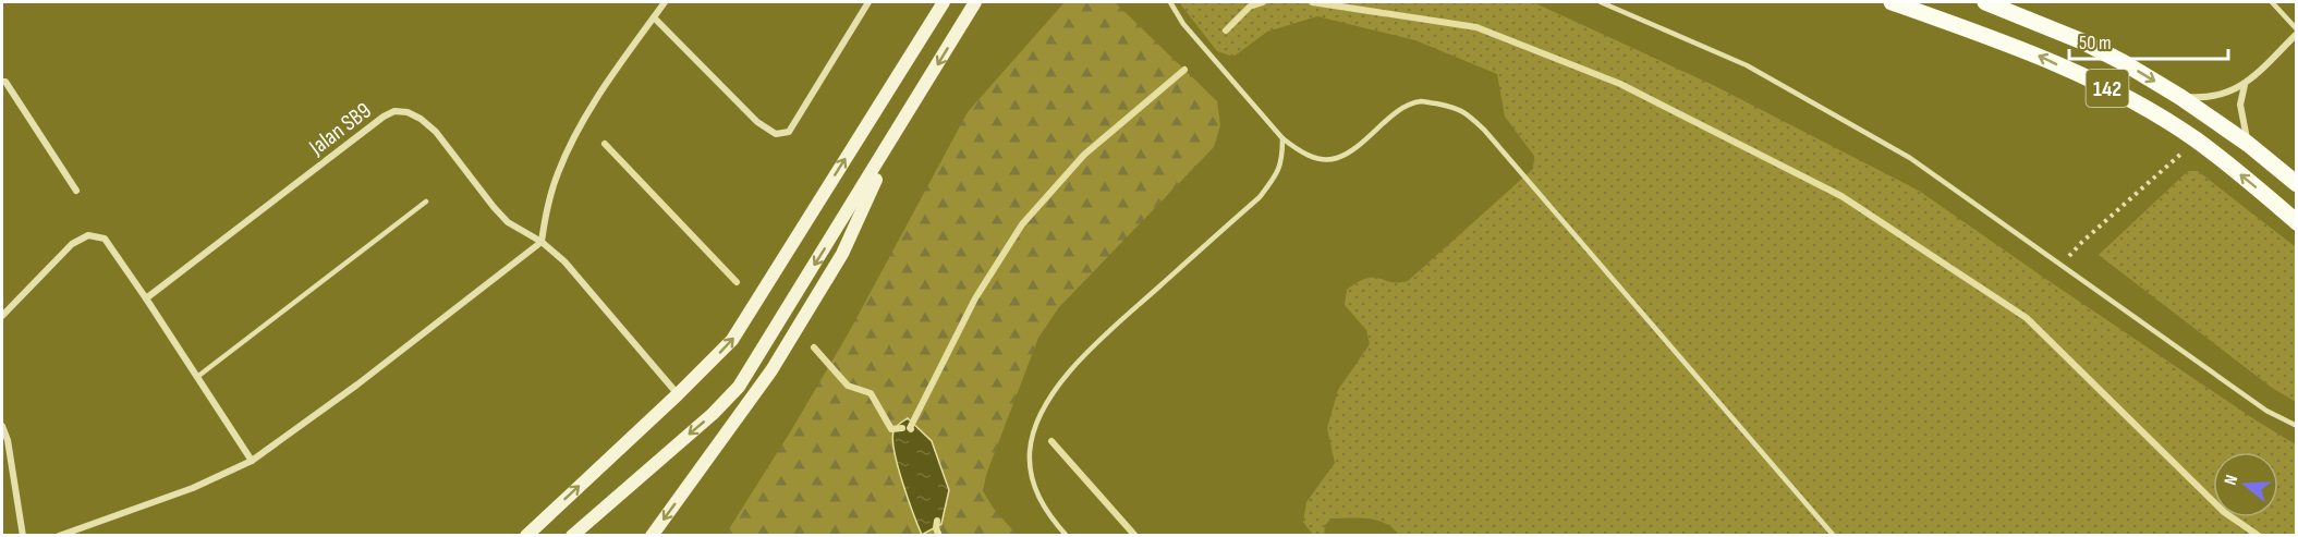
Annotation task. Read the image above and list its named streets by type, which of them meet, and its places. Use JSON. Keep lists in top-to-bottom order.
{
  "streets": {
    "main road": ["142"],
    "street": ["Jalan SB9"]
  },
  "scale_bar": "50 m",
  "north": "left"
}
